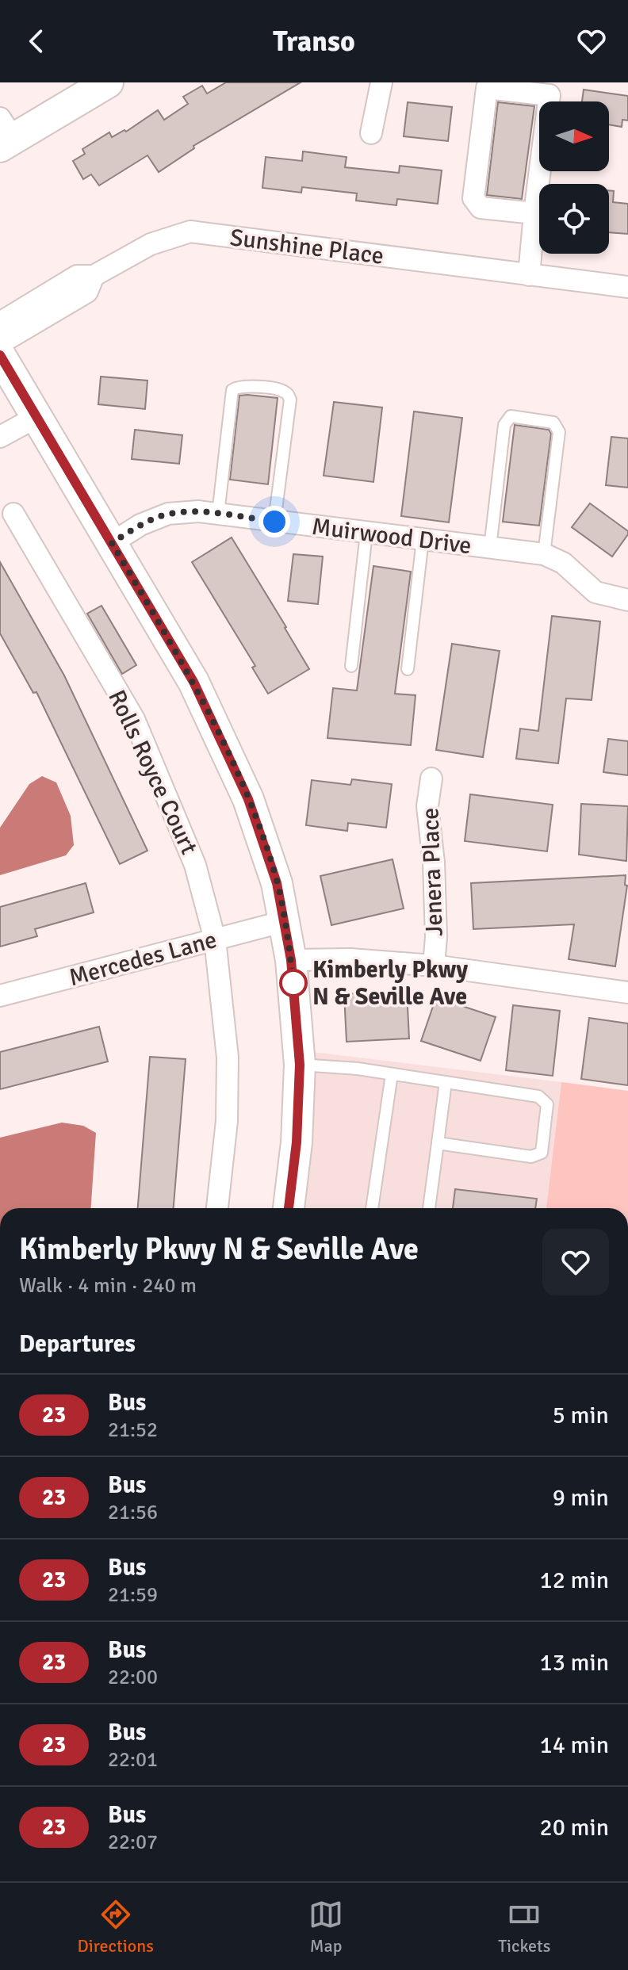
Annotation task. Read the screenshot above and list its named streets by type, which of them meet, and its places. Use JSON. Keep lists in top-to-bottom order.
{
  "streets": {
    "street": [
      "Sunshine Place",
      "Muirwood Drive",
      "Rolls Royce Court",
      "Jenera Place",
      "Mercedes Lane"
    ]
  },
  "crossings": [
    ["Rolls Royce Court", "Mercedes Lane"]
  ],
  "places": ["Kimberly Pkwy N & Seville Ave"],
  "lines": ["bus line 23"],
  "north": "right",
  "page": {
    "header": "Transo",
    "heading": [
      ["Kimberly Pkwy N & Seville Ave", "Walk · 4 min · 240 m"],
      "Departures"
    ],
    "list": [
      {
        "mark": "23",
        "name": "Bus",
        "note": "21:52",
        "value": "5 min"
      },
      {
        "mark": "23",
        "name": "Bus",
        "note": "21:56",
        "value": "9 min"
      },
      {
        "mark": "23",
        "name": "Bus",
        "note": "21:59",
        "value": "12 min"
      },
      {
        "mark": "23",
        "name": "Bus",
        "note": "22:00",
        "value": "13 min"
      },
      {
        "mark": "23",
        "name": "Bus",
        "note": "22:01",
        "value": "14 min"
      },
      {
        "mark": "23",
        "name": "Bus",
        "note": "22:07",
        "value": "20 min"
      }
    ],
    "tabs": ["Directions", "Map", "Tickets"]
  }
}
